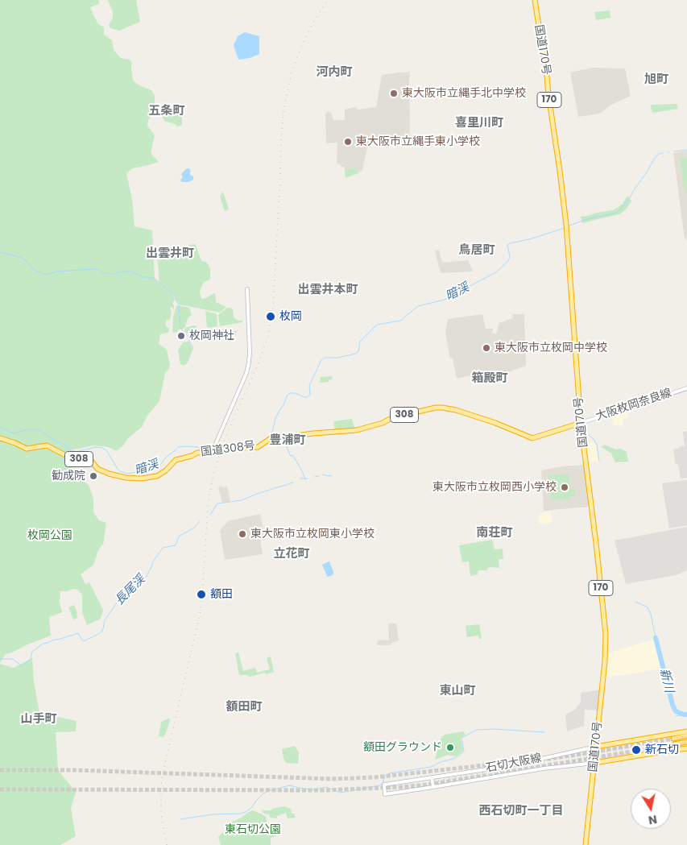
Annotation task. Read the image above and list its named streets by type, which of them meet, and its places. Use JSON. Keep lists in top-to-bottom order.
{
  "streets": {
    "highway": [
      "国道170号",
      "170",
      "308",
      "国道308号"
    ],
    "main road": ["大阪枚岡奈良線", "石切大阪線"]
  },
  "crossings": [
    ["国道170号", "大阪枚岡奈良線"],
    ["国道170号", "国道308号"],
    ["国道170号", "石切大阪線"],
    ["大阪枚岡奈良線", "国道308号"]
  ],
  "districts": [
    "河内町",
    "旭町",
    "五条町",
    "喜里川町",
    "鳥居町",
    "出雲井町",
    "出雲井本町",
    "箱殿町",
    "豊浦町",
    "南荘町",
    "立花町",
    "東山町",
    "額田町",
    "山手町",
    "西石切町一丁目"
  ],
  "water": ["暗渓", "長尾渓", "新川"],
  "parks": ["枚岡公園", "東石切公園"],
  "places": [
    "東大阪市立縄手北中学校",
    "東大阪市立縄手東小学校",
    "枚岡",
    "枚岡神社",
    "東大阪市立枚岡中学校",
    "勧成院",
    "東大阪市立枚岡西小学校",
    "東大阪市立枚岡東小学校",
    "額田",
    "額田グラウンド",
    "新石切"
  ],
  "north": "bottom"
}
